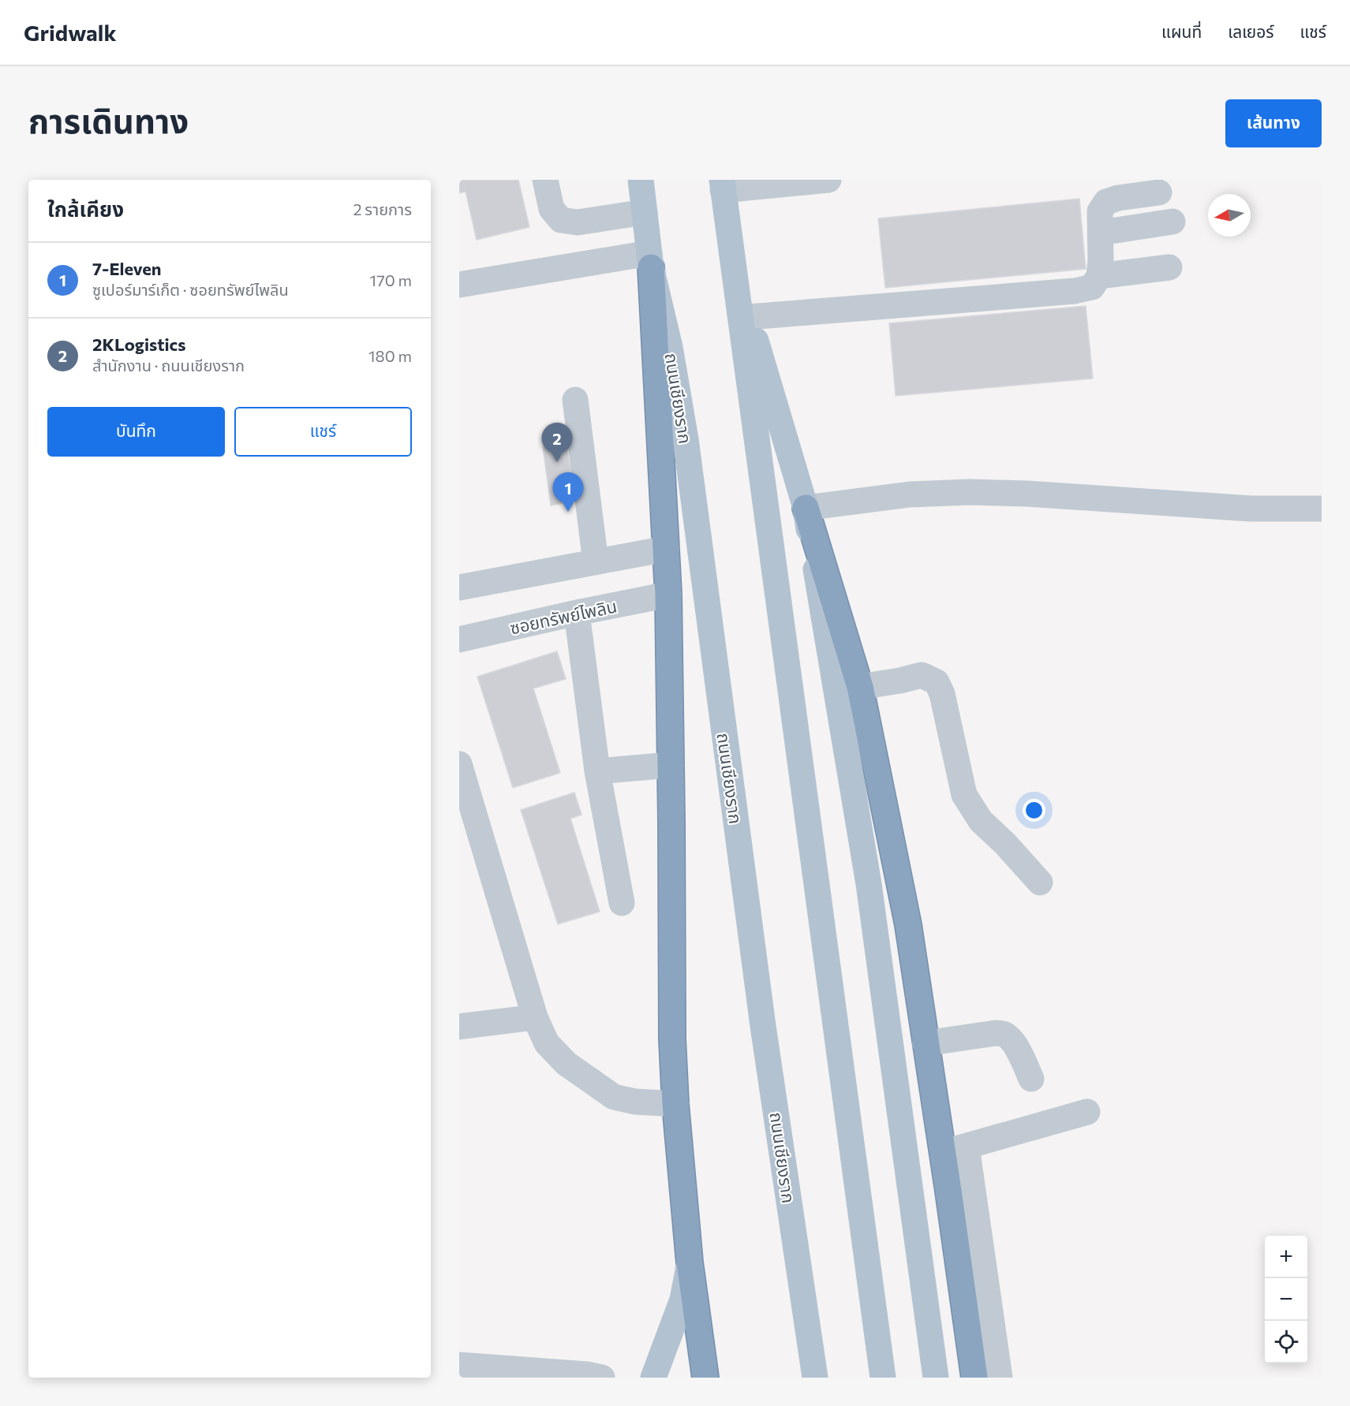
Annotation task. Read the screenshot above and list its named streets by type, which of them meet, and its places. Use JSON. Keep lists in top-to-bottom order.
{
  "streets": {
    "main road": ["ถนนเชียงราก"],
    "street": ["ซอยทรัพย์ไพลิน"]
  },
  "north": "left",
  "page": {
    "header": "Gridwalk",
    "nav": ["แผนที่", "เลเยอร์", "แชร์"],
    "title": "การเดินทาง",
    "buttons": [
      "เส้นทาง",
      ["บันทึก", "แชร์"]
    ],
    "heading": ["ใกล้เคียง", "2 รายการ"],
    "list": [
      {
        "mark": "1",
        "name": "7-Eleven",
        "note": "ซูเปอร์มาร์เก็ต · ซอยทรัพย์ไพลิน",
        "value": "170 m"
      },
      {
        "mark": "2",
        "name": "2KLogistics",
        "note": "สำนักงาน · ถนนเชียงราก",
        "value": "180 m"
      }
    ],
    "pins": ["2", "1"],
    "map_buttons": ["+", "−"]
  }
}
